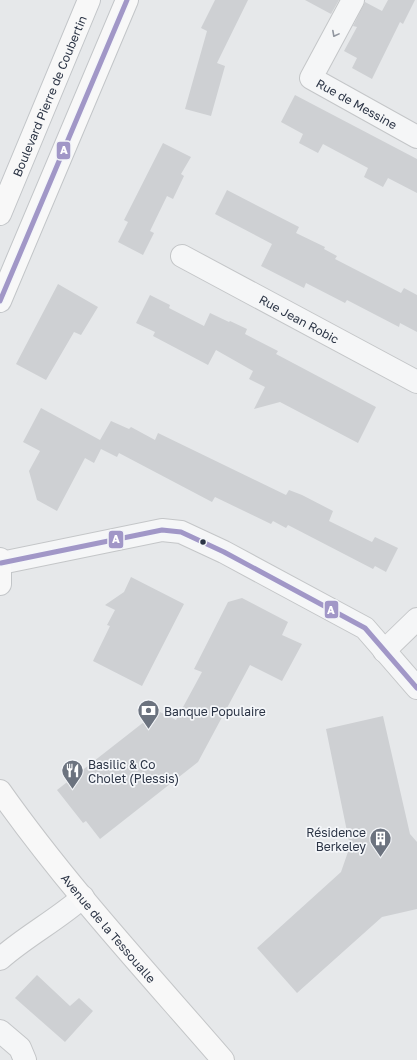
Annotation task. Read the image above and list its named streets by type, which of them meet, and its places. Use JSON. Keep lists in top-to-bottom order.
{
  "streets": {
    "main road": ["Boulevard Pierre de Coubertin", "Avenue de la Tessoualle"],
    "street": ["Rue de Messine", "Rue Jean Robic"]
  },
  "places": {
    "bank": ["Banque Populaire"],
    "restaurant": ["Basilic & Co Cholet (Plessis)"],
    "building": ["Résidence Berkeley"]
  },
  "lines": ["transit line A"]
}
